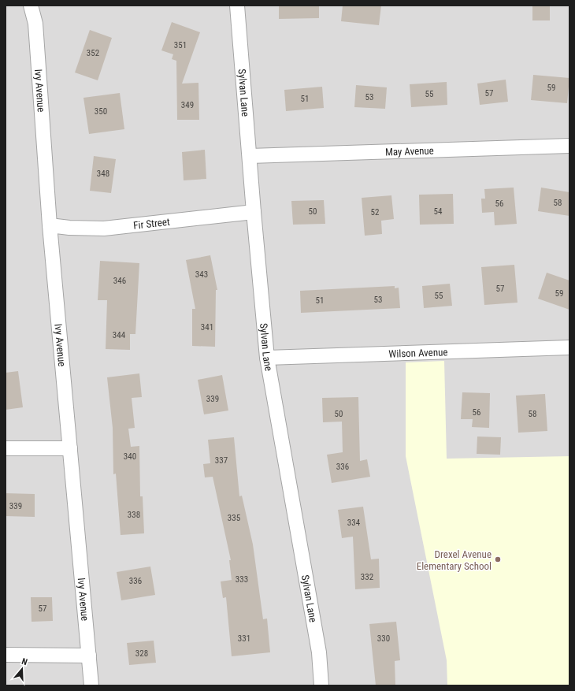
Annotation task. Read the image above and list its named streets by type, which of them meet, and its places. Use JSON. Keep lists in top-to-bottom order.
{
  "streets": {
    "street": [
      "Ivy Avenue",
      "Sylvan Lane",
      "May Avenue",
      "Fir Street",
      "Wilson Avenue"
    ]
  },
  "crossings": [
    ["Ivy Avenue", "Fir Street"],
    ["Sylvan Lane", "May Avenue"],
    ["Sylvan Lane", "Fir Street"],
    ["Sylvan Lane", "Wilson Avenue"]
  ],
  "places": ["Drexel Avenue Elementary School"],
  "house_numbers": [
    "351",
    "352",
    "59",
    "57",
    "55",
    "53",
    "51",
    "349",
    "350",
    "348",
    "58",
    "56",
    "50",
    "54",
    "52",
    "343",
    "346",
    "57",
    "59",
    "55",
    "53",
    "51",
    "341",
    "344",
    "339",
    "56",
    "50",
    "58",
    "340",
    "337",
    "336",
    "339",
    "338",
    "335",
    "334",
    "332",
    "333",
    "336",
    "57",
    "331",
    "330",
    "328"
  ],
  "north": "top"
}
